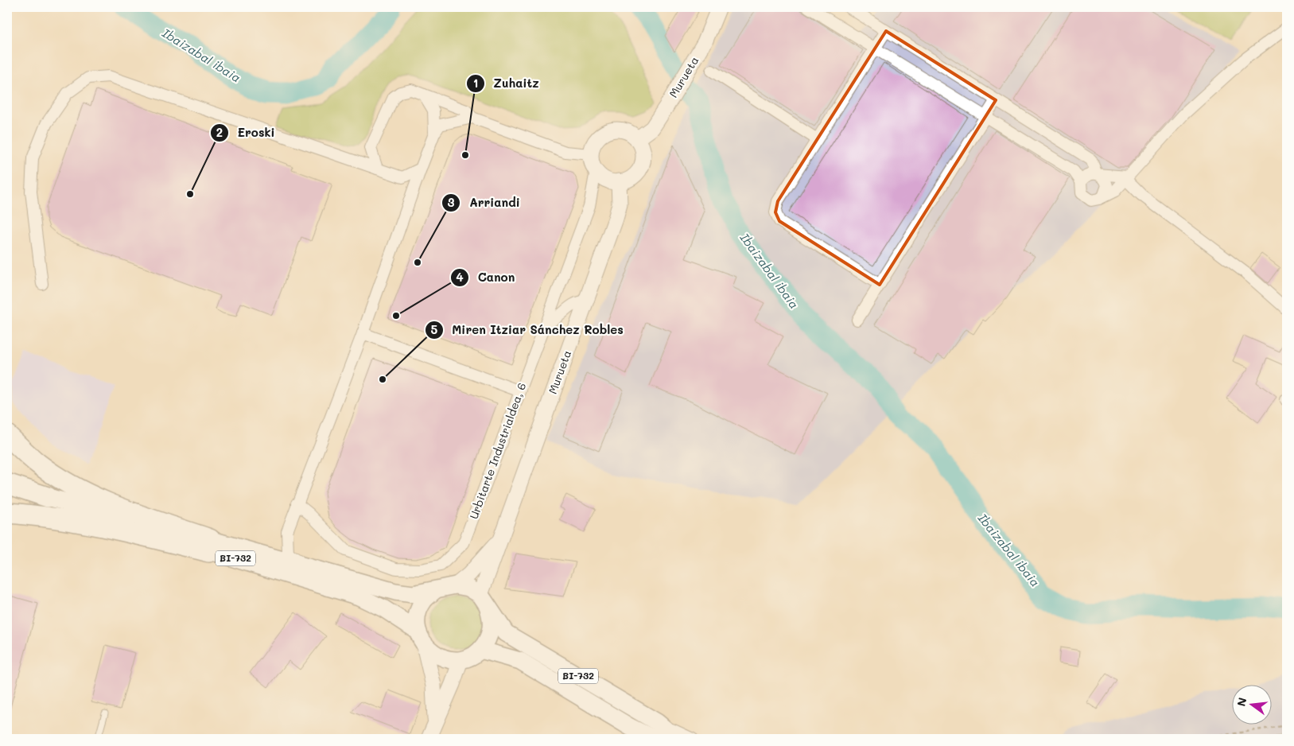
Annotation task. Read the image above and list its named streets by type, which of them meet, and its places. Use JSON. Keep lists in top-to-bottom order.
{
  "streets": {
    "main road": ["BI-732"],
    "street": ["Murueta", "Urbitarte Industrialdea, 6"]
  },
  "crossings": [
    ["Murueta", "Urbitarte Industrialdea, 6"],
    ["Murueta", "BI-732"]
  ],
  "water": ["Ibaizabal ibaia"],
  "places": [
    "Zuhaitz",
    "Eroski",
    "Arriandi",
    "Canon",
    "Miren Itziar Sánchez Robles"
  ],
  "north": "left"
}
